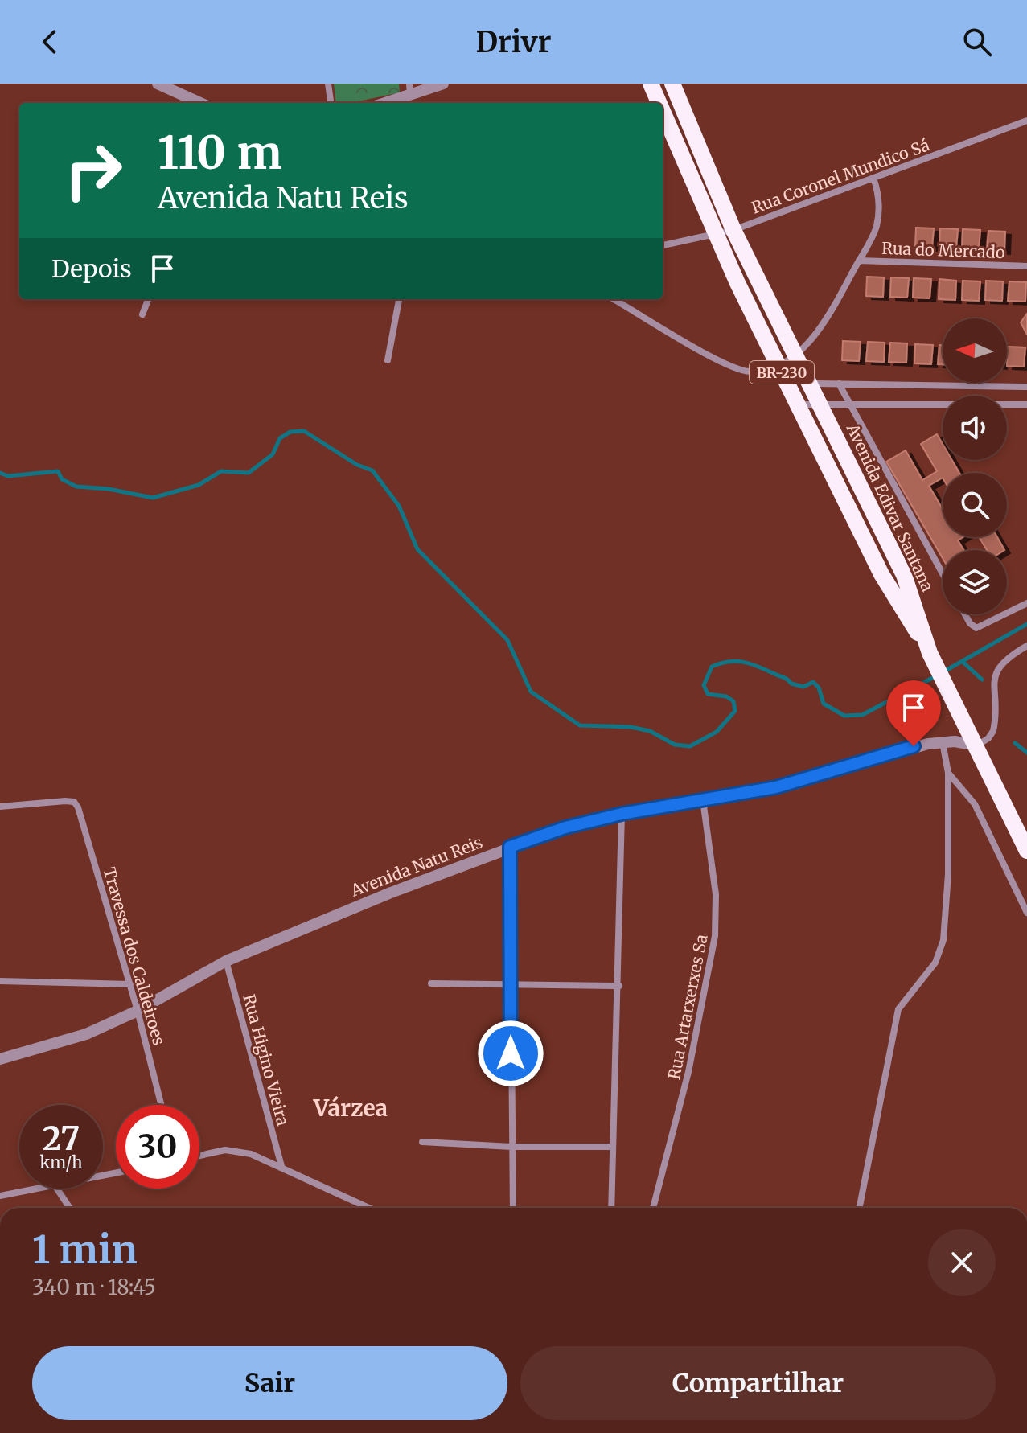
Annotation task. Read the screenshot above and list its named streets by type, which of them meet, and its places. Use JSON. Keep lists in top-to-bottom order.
{
  "streets": {
    "highway": ["BR-230", "Avenida Edivar Santana"],
    "street": [
      "Rua Coronel Mundico Sá",
      "Rua do Mercado",
      "Avenida Natu Reis",
      "Travessa dos Caldeiroes",
      "Rua Artarxerxes Sa",
      "Rua Higino Vieira"
    ]
  },
  "crossings": [
    ["Rua Coronel Mundico Sá", "Avenida Edivar Santana"],
    ["BR-230", "Avenida Edivar Santana"],
    ["BR-230", "Avenida Natu Reis"],
    ["Avenida Natu Reis", "Travessa dos Caldeiroes"],
    ["Avenida Natu Reis", "Rua Artarxerxes Sa"],
    ["Avenida Natu Reis", "Rua Higino Vieira"]
  ],
  "districts": ["Várzea"],
  "north": "left",
  "page": {
    "header": "Drivr",
    "turn": ["110 m", "Avenida Natu Reis"],
    "then": "Depois",
    "speed": "27 km/h",
    "limit": "30",
    "heading": ["1 min", "340 m · 18:45"],
    "buttons": ["Sair", "Compartilhar"]
  }
}
